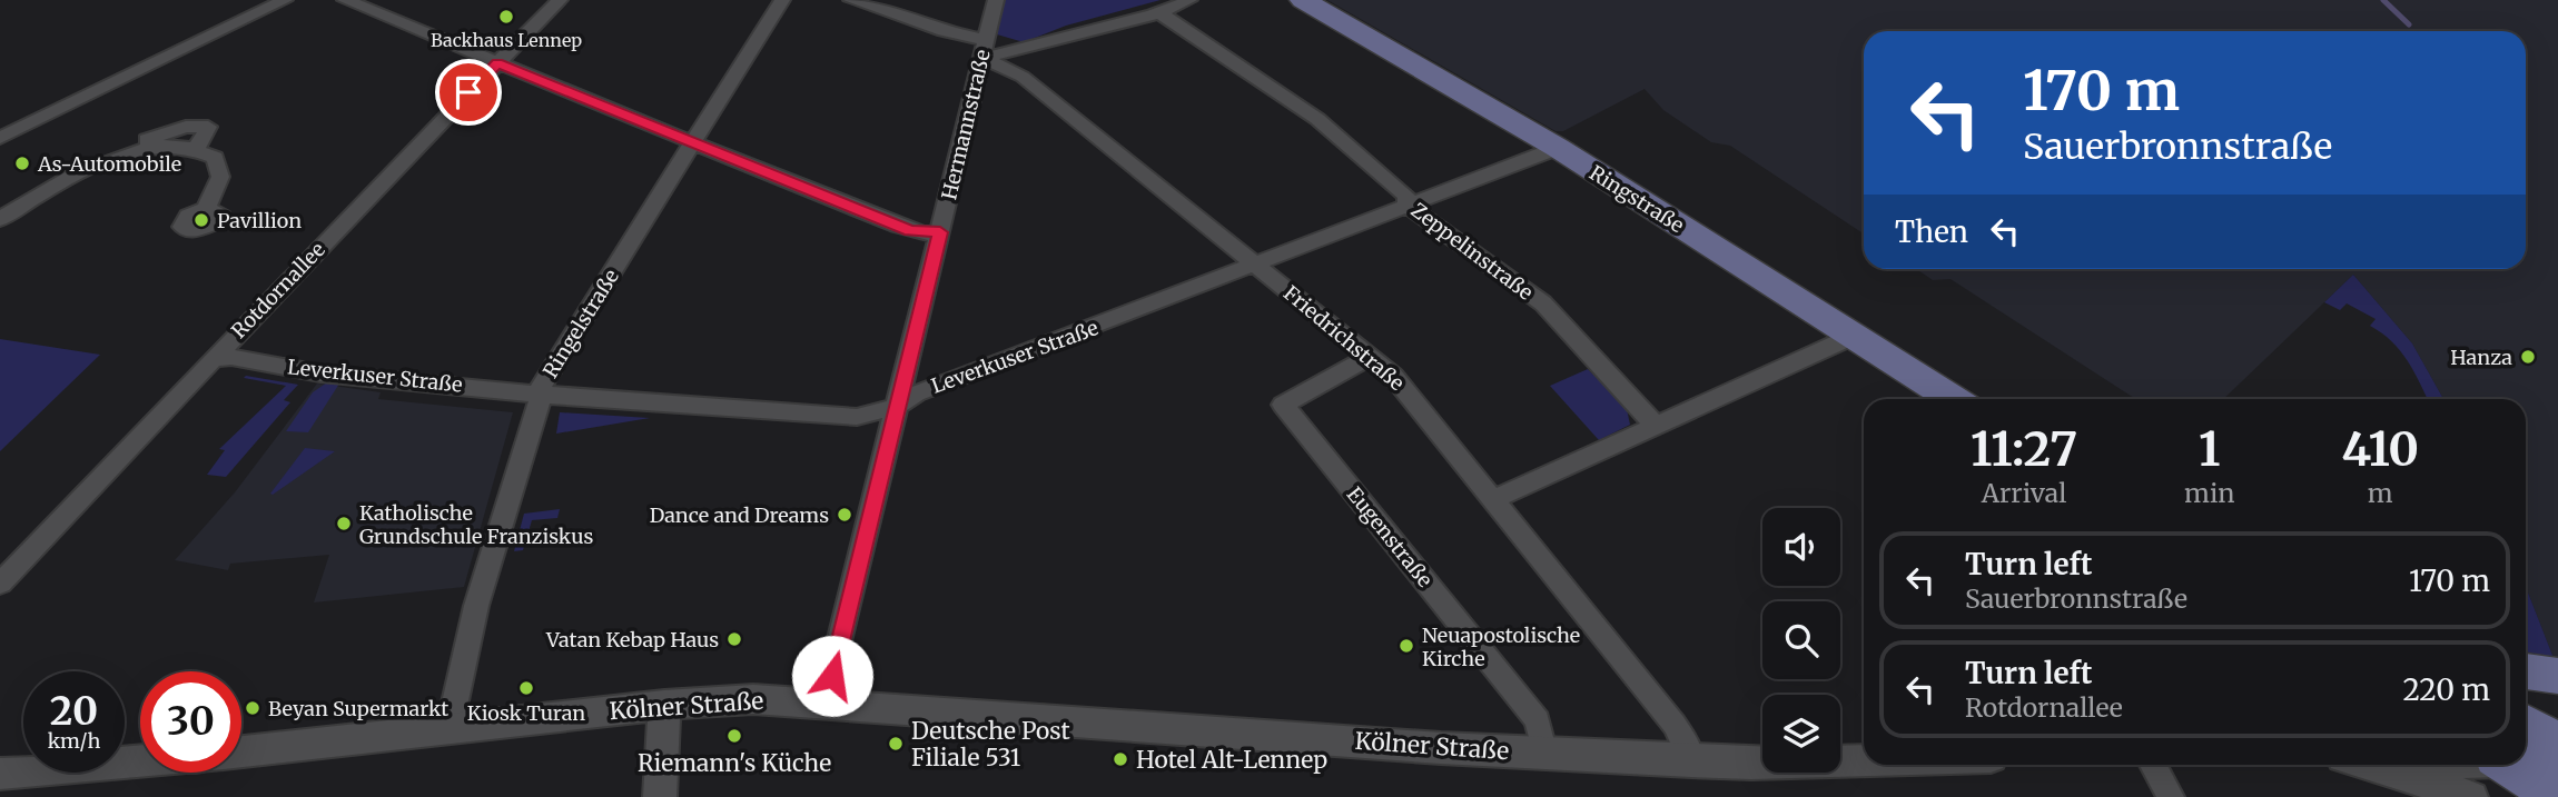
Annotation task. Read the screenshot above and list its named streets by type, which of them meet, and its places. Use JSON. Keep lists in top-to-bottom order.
{
  "streets": {
    "main road": ["Ringstraße"],
    "street": [
      "Hermannstraße",
      "Zeppelinstraße",
      "Rotdornallee",
      "Ringelstraße",
      "Friedrichstraße",
      "Leverkuser Straße",
      "Eugenstraße",
      "Kölner Straße"
    ]
  },
  "crossings": [
    ["Hermannstraße", "Friedrichstraße"],
    ["Hermannstraße", "Leverkuser Straße"],
    ["Hermannstraße", "Kölner Straße"],
    ["Ringstraße", "Leverkuser Straße"],
    ["Zeppelinstraße", "Leverkuser Straße"],
    ["Rotdornallee", "Leverkuser Straße"],
    ["Ringelstraße", "Leverkuser Straße"],
    ["Ringelstraße", "Kölner Straße"],
    ["Friedrichstraße", "Leverkuser Straße"],
    ["Friedrichstraße", "Eugenstraße"],
    ["Friedrichstraße", "Kölner Straße"],
    ["Eugenstraße", "Kölner Straße"]
  ],
  "places": [
    "Backhaus Lennep",
    "As-Automobile",
    "Pavillion",
    "Hanza",
    "Dance and Dreams",
    "Katholische Grundschule Franziskus",
    "Vatan Kebap Haus",
    "Neuapostolische Kirche",
    "Kiosk Turan",
    "Beyan Supermarkt",
    "Riemann's Küche",
    "Deutsche Post Filiale 531",
    "Hotel Alt-Lennep"
  ],
  "page": {
    "turn": ["170 m", "Sauerbronnstraße"],
    "then": "Then",
    "eta": [
      "11:27",
      "Arrival",
      "1",
      "min",
      "410",
      "m"
    ],
    "list": [
      {
        "name": "Turn left",
        "note": "Sauerbronnstraße",
        "value": "170 m"
      },
      {
        "name": "Turn left",
        "note": "Rotdornallee",
        "value": "220 m"
      }
    ],
    "speed": "20 km/h",
    "limit": "30"
  }
}
